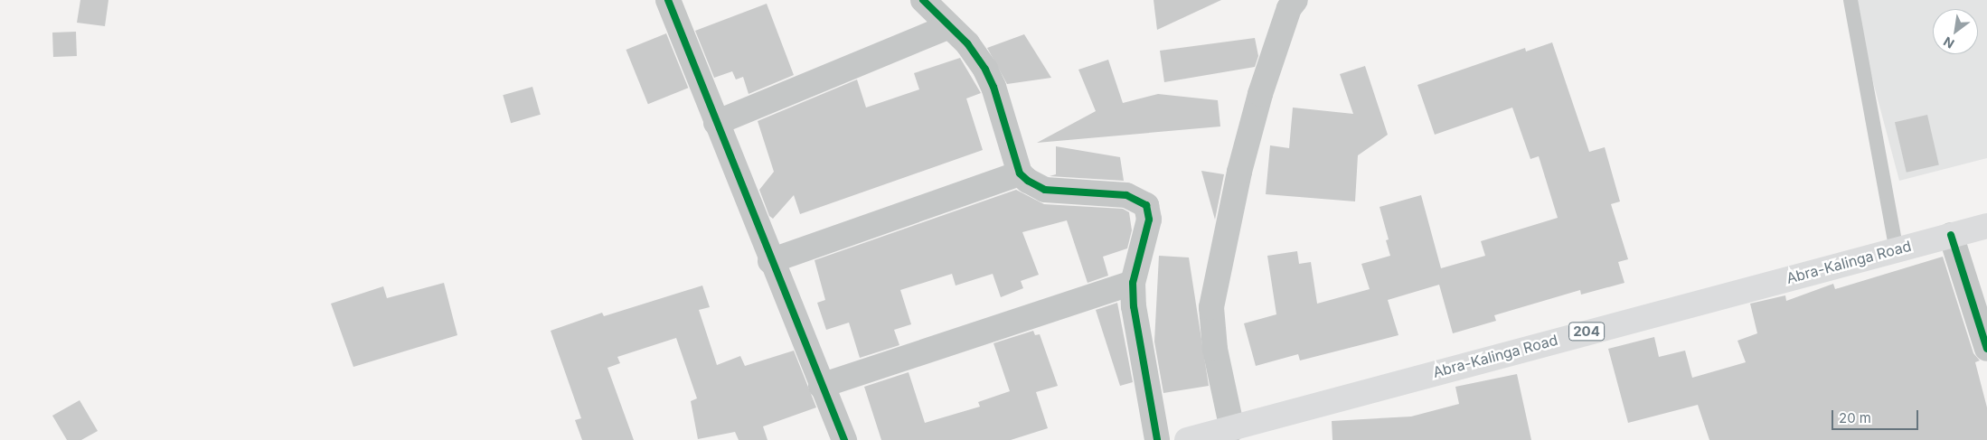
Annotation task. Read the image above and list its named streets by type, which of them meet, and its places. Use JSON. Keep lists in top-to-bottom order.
{
  "streets": {
    "main road": ["Abra-Kalinga Road", "204"]
  },
  "scale_bar": "20 m",
  "north": "bottom left"
}
